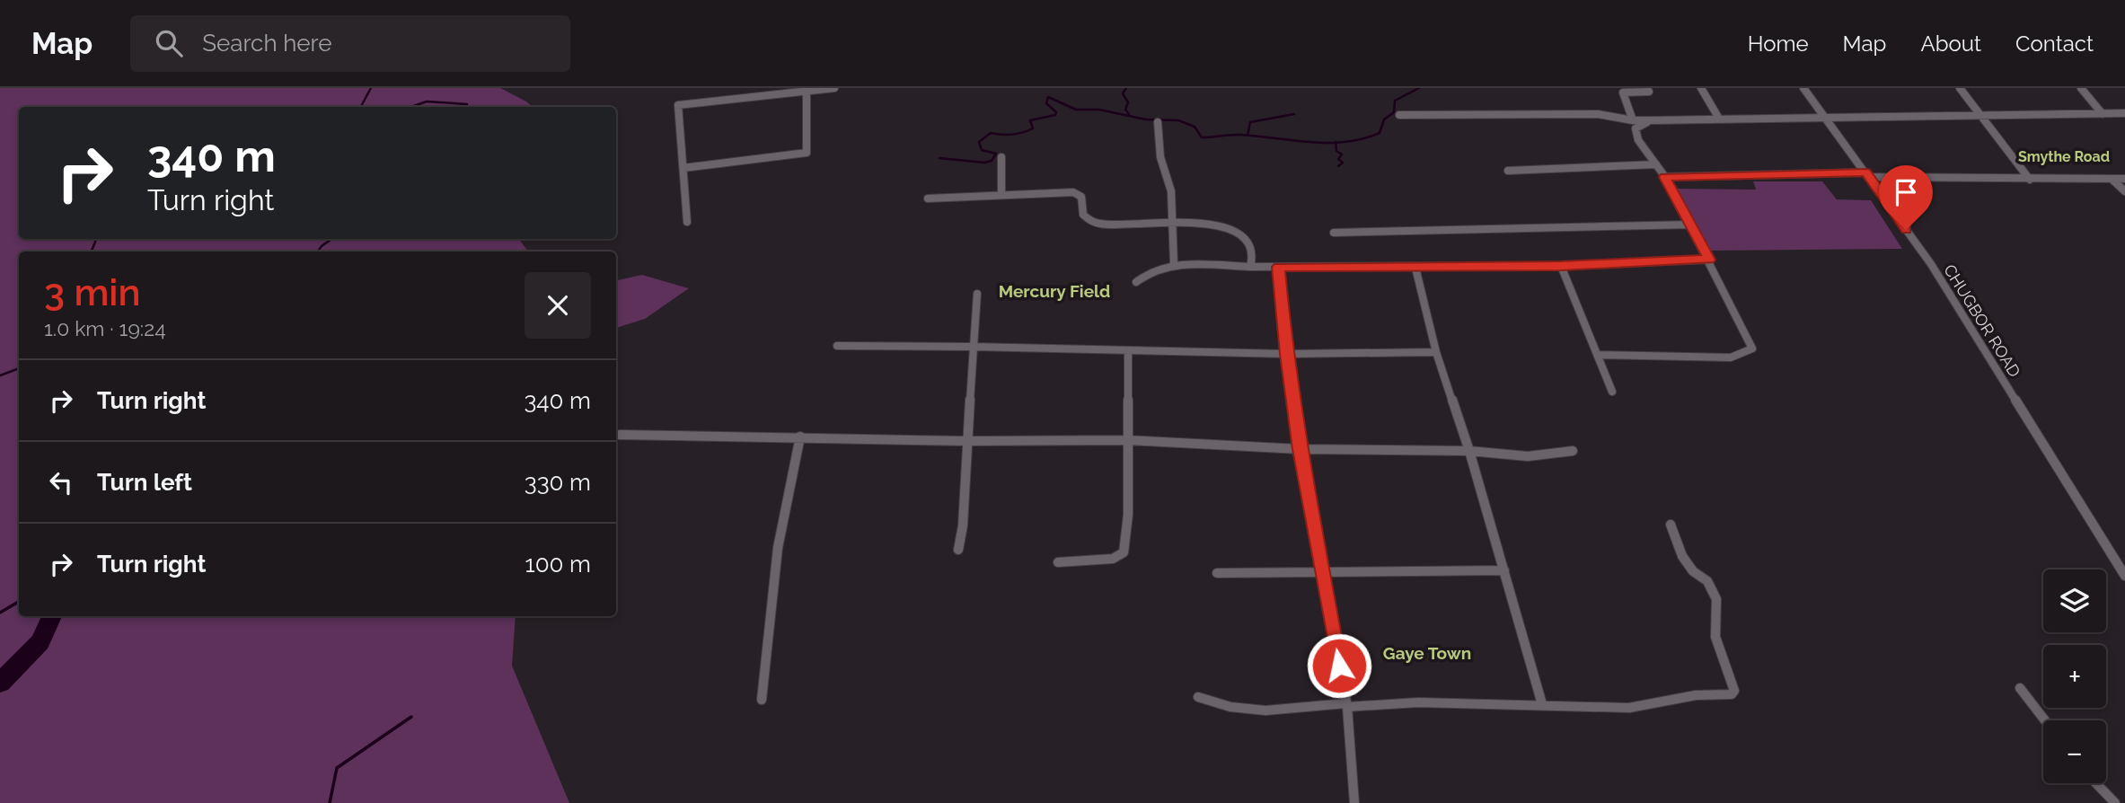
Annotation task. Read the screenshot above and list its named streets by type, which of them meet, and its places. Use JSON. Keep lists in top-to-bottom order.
{
  "streets": {
    "street": ["CHUGBOR ROAD"]
  },
  "districts": ["Smythe Road", "Mercury Field", "Gaye Town"],
  "page": {
    "header": "Map",
    "search": "Search here",
    "nav": [
      "Home",
      "Map",
      "About",
      "Contact"
    ],
    "turn": ["340 m", "Turn right"],
    "heading": ["3 min", "1.0 km · 19:24"],
    "list": [
      {
        "name": "Turn right",
        "value": "340 m"
      },
      {
        "name": "Turn left",
        "value": "330 m"
      },
      {
        "name": "Turn right",
        "value": "100 m"
      }
    ],
    "map_buttons": ["+", "−"]
  }
}
